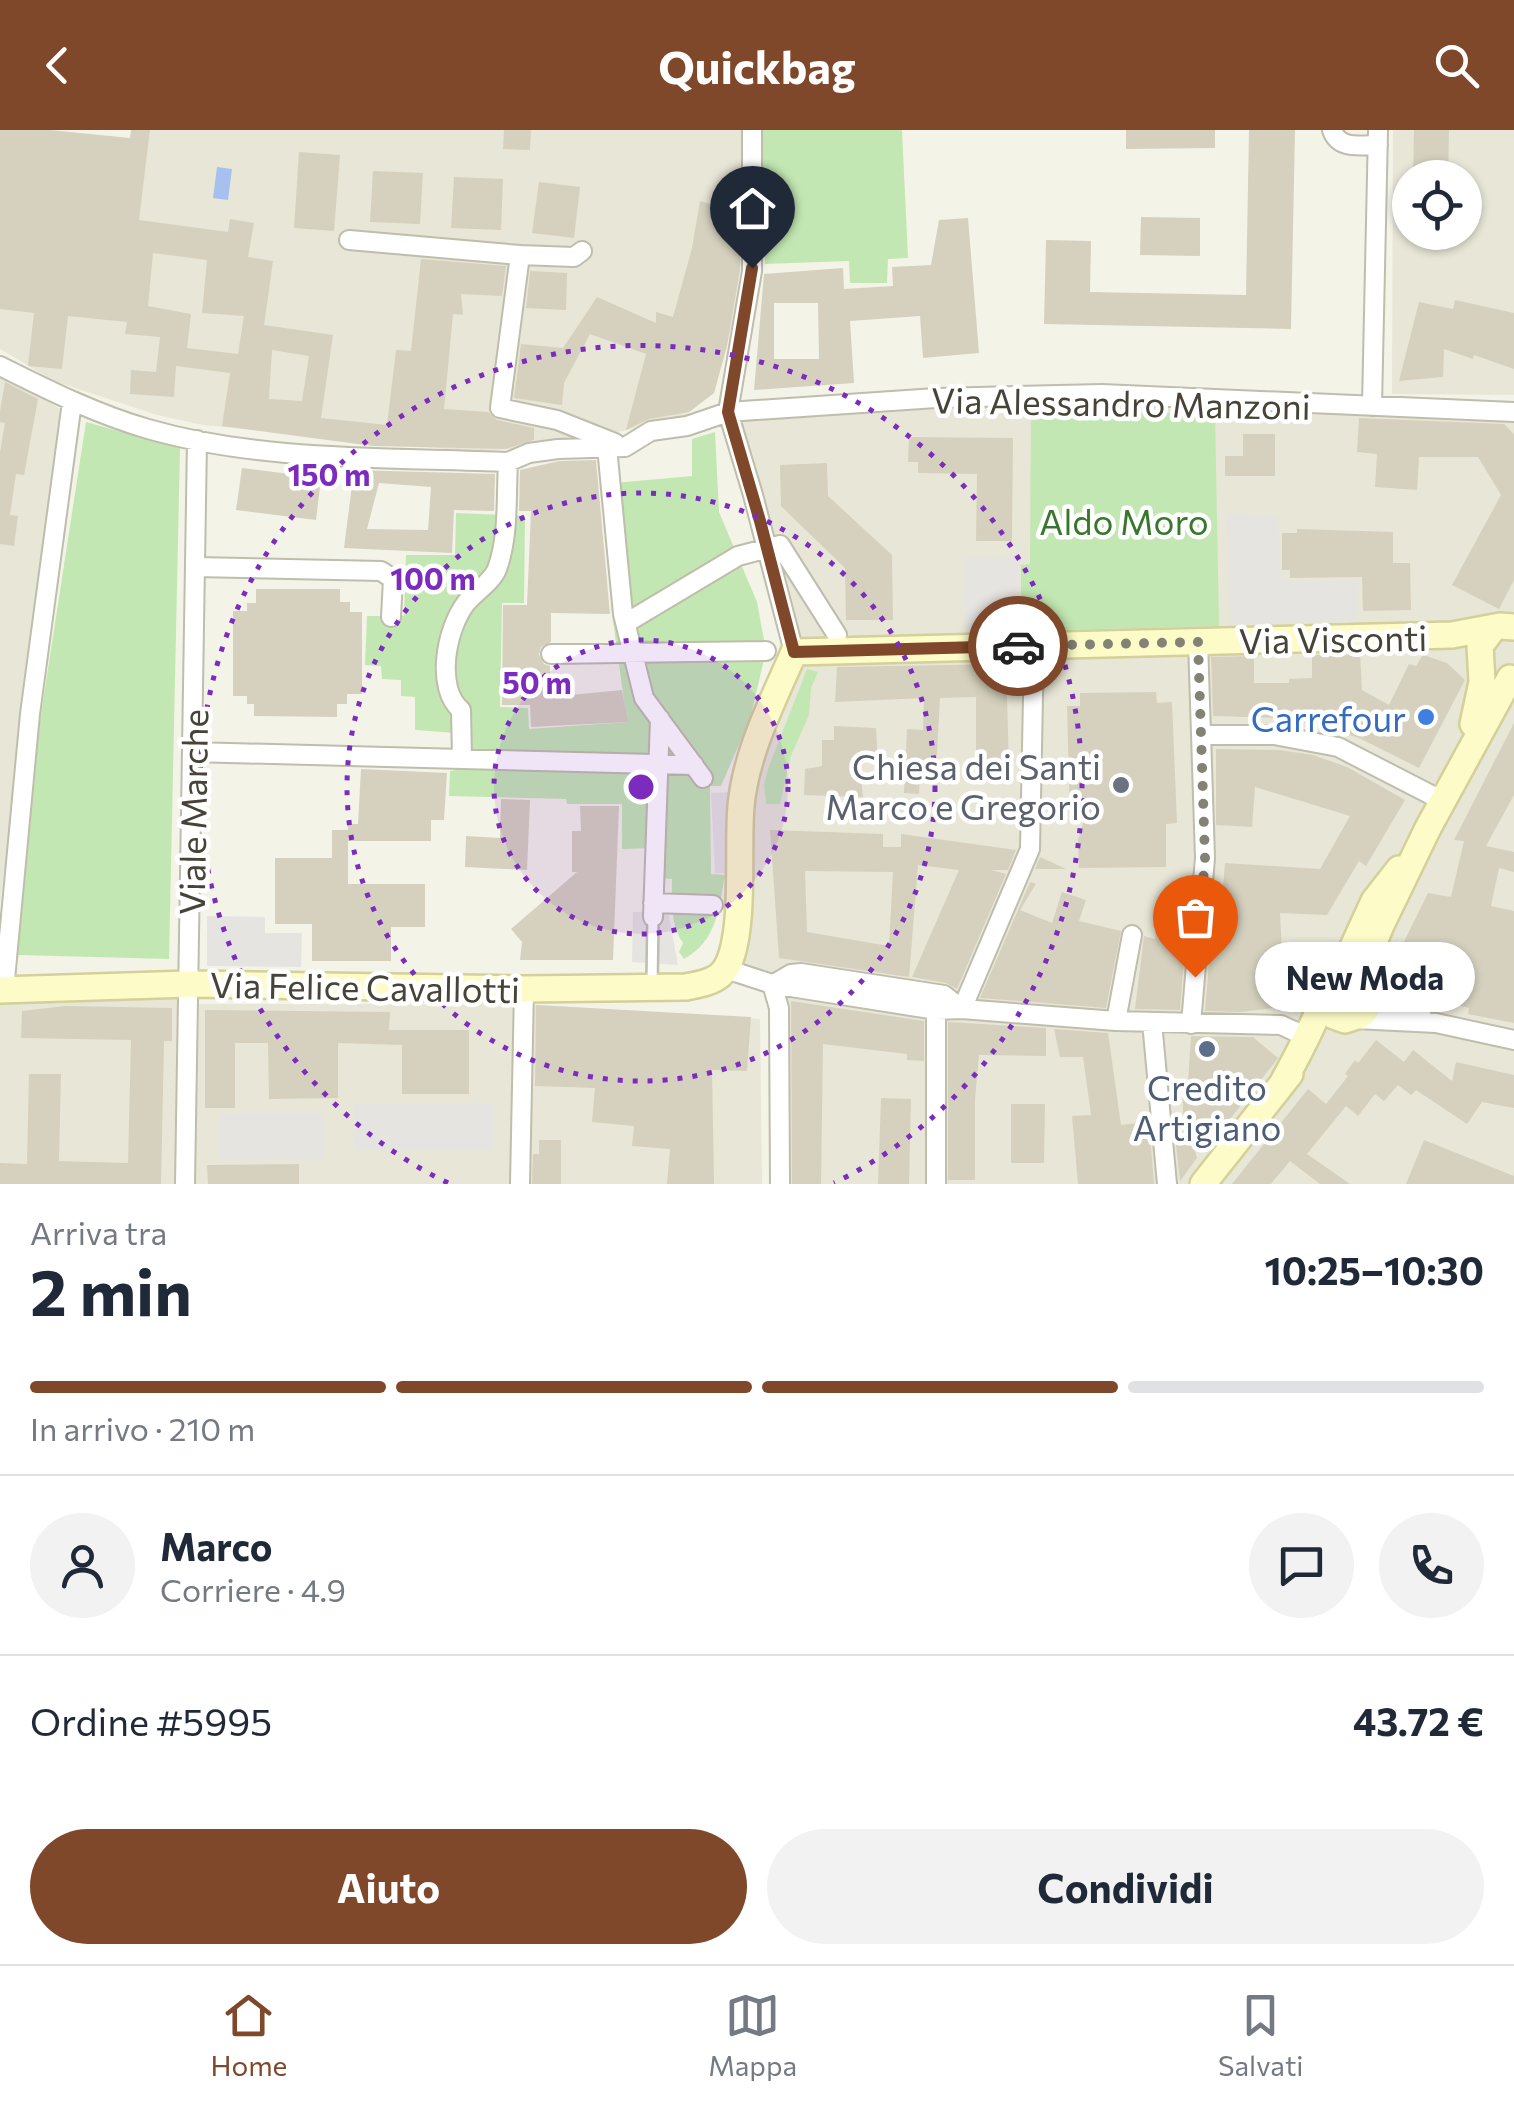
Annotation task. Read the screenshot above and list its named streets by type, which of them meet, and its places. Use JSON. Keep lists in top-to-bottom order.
{
  "streets": {
    "street": [
      "Via Alessandro Manzoni",
      "Via Visconti",
      "Viale Marche",
      "Via Felice Cavallotti"
    ]
  },
  "crossings": [
    ["Viale Marche", "Via Felice Cavallotti"]
  ],
  "parks": ["Aldo Moro"],
  "places": [
    "Carrefour",
    "Chiesa dei Santi Marco e Gregorio",
    "New Moda",
    "Credito Artigiano"
  ],
  "page": {
    "header": "Quickbag",
    "bubble": "New Moda",
    "heading": ["2 min", "Arriva tra", "10:25–10:30"],
    "panel": [
      "Marco",
      "Corriere · 4.9",
      "Ordine #5995",
      "43.72 €"
    ],
    "bar": "In arrivo · 210 m",
    "buttons": ["Aiuto", "Condividi"],
    "tabs": ["Home", "Mappa", "Salvati"]
  },
  "rings": ["150 m", "100 m", "50 m"]
}
